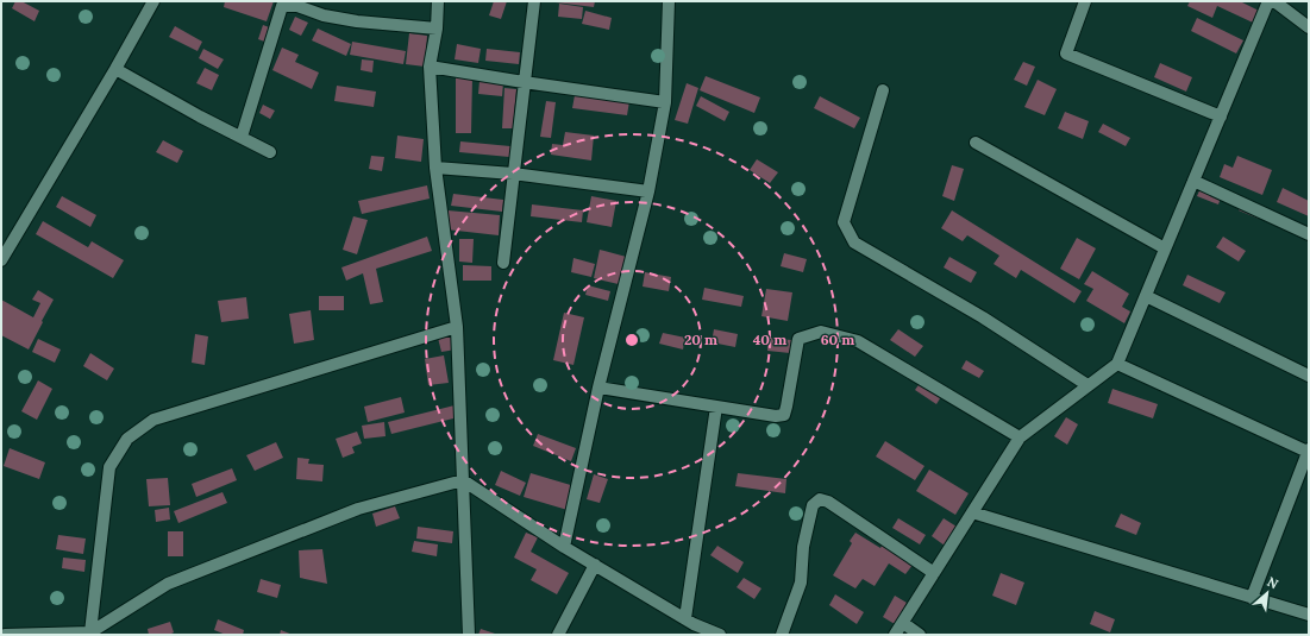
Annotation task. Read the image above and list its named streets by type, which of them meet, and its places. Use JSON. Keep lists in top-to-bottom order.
{
  "north": "top right",
  "rings": ["20 m", "40 m", "60 m"]
}
